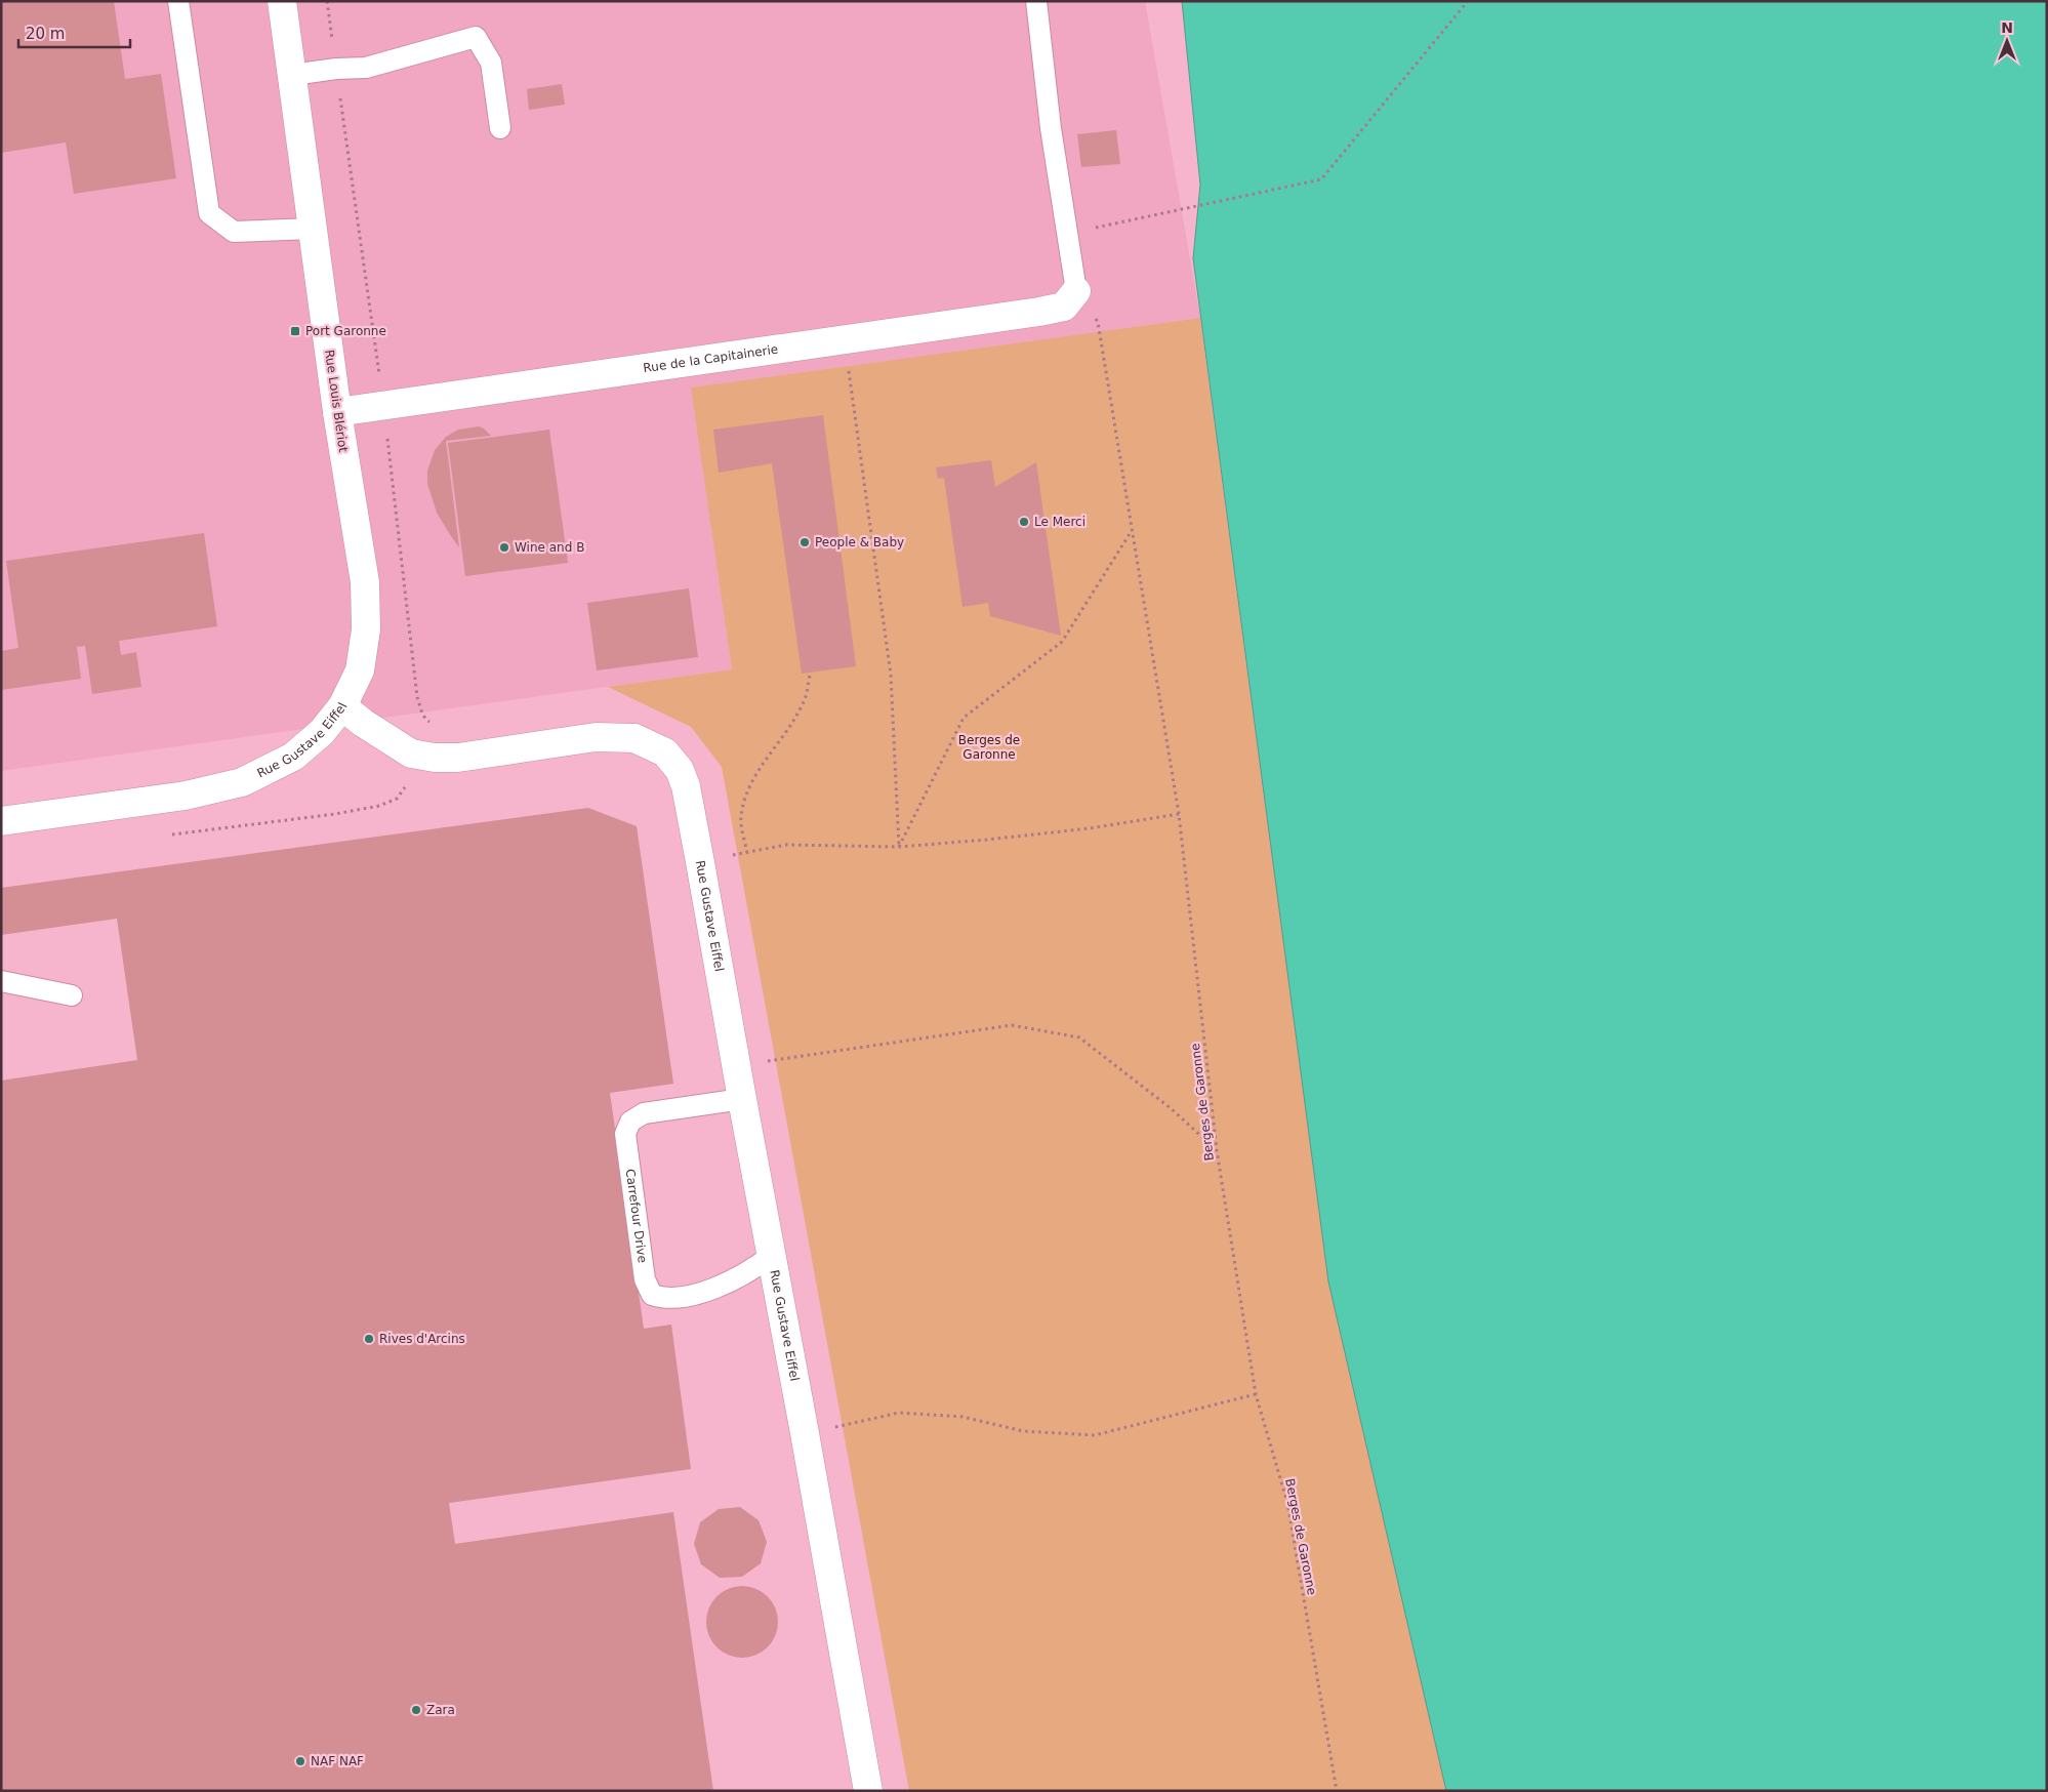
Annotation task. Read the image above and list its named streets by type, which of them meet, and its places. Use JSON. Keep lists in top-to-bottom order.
{
  "streets": {
    "street": ["Rue de la Capitainerie", "Rue Louis Blériot", "Rue Gustave Eiffel"],
    "lane": ["Carrefour Drive"],
    "path": ["Berges de Garonne"]
  },
  "crossings": [
    ["Rue de la Capitainerie", "Rue Louis Blériot"],
    ["Rue de la Capitainerie", "Berges de Garonne"],
    ["Rue Louis Blériot", "Rue Gustave Eiffel"],
    ["Rue Gustave Eiffel", "Carrefour Drive"]
  ],
  "parks": ["Berges de Garonne"],
  "places": {
    "transit": ["Port Garonne"],
    "other": [
      "Le Merci",
      "People & Baby",
      "Wine and B",
      "Rives d'Arcins",
      "Zara",
      "NAF NAF"
    ]
  },
  "scale_bar": "20 m",
  "north": "top"
}
